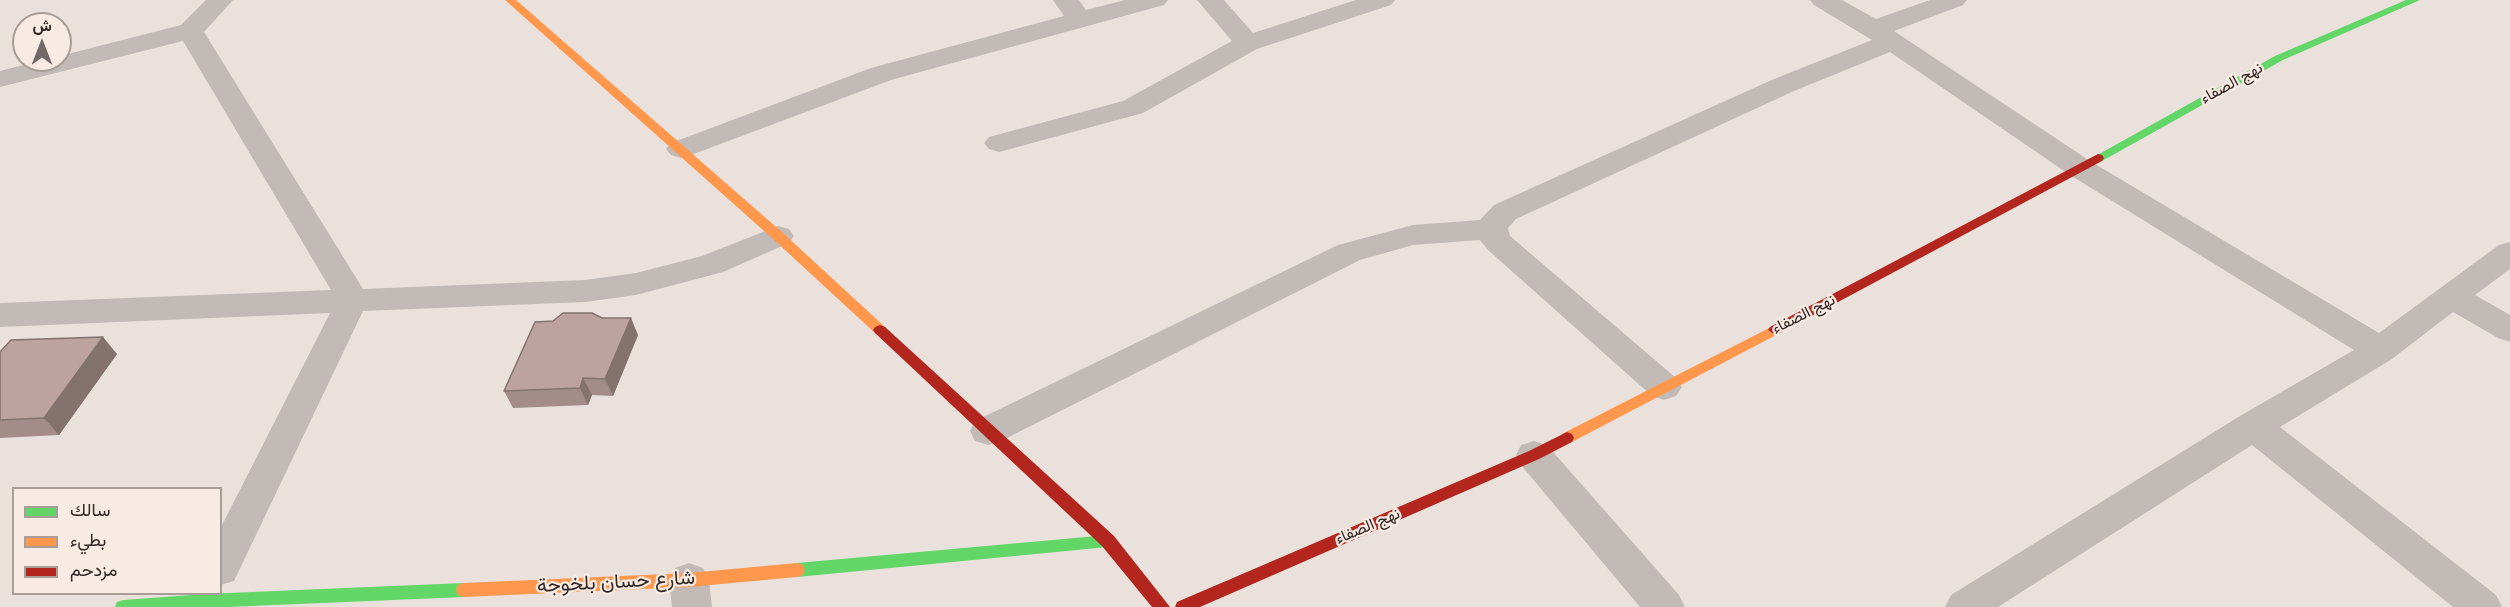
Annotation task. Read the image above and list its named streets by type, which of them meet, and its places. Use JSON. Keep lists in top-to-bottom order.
{
  "streets": {
    "street": ["نهج الصفاء", "شارع حسان بلخوجة"]
  },
  "legend": ["سالك", "بطيء", "مزدحم"],
  "north": "top"
}
